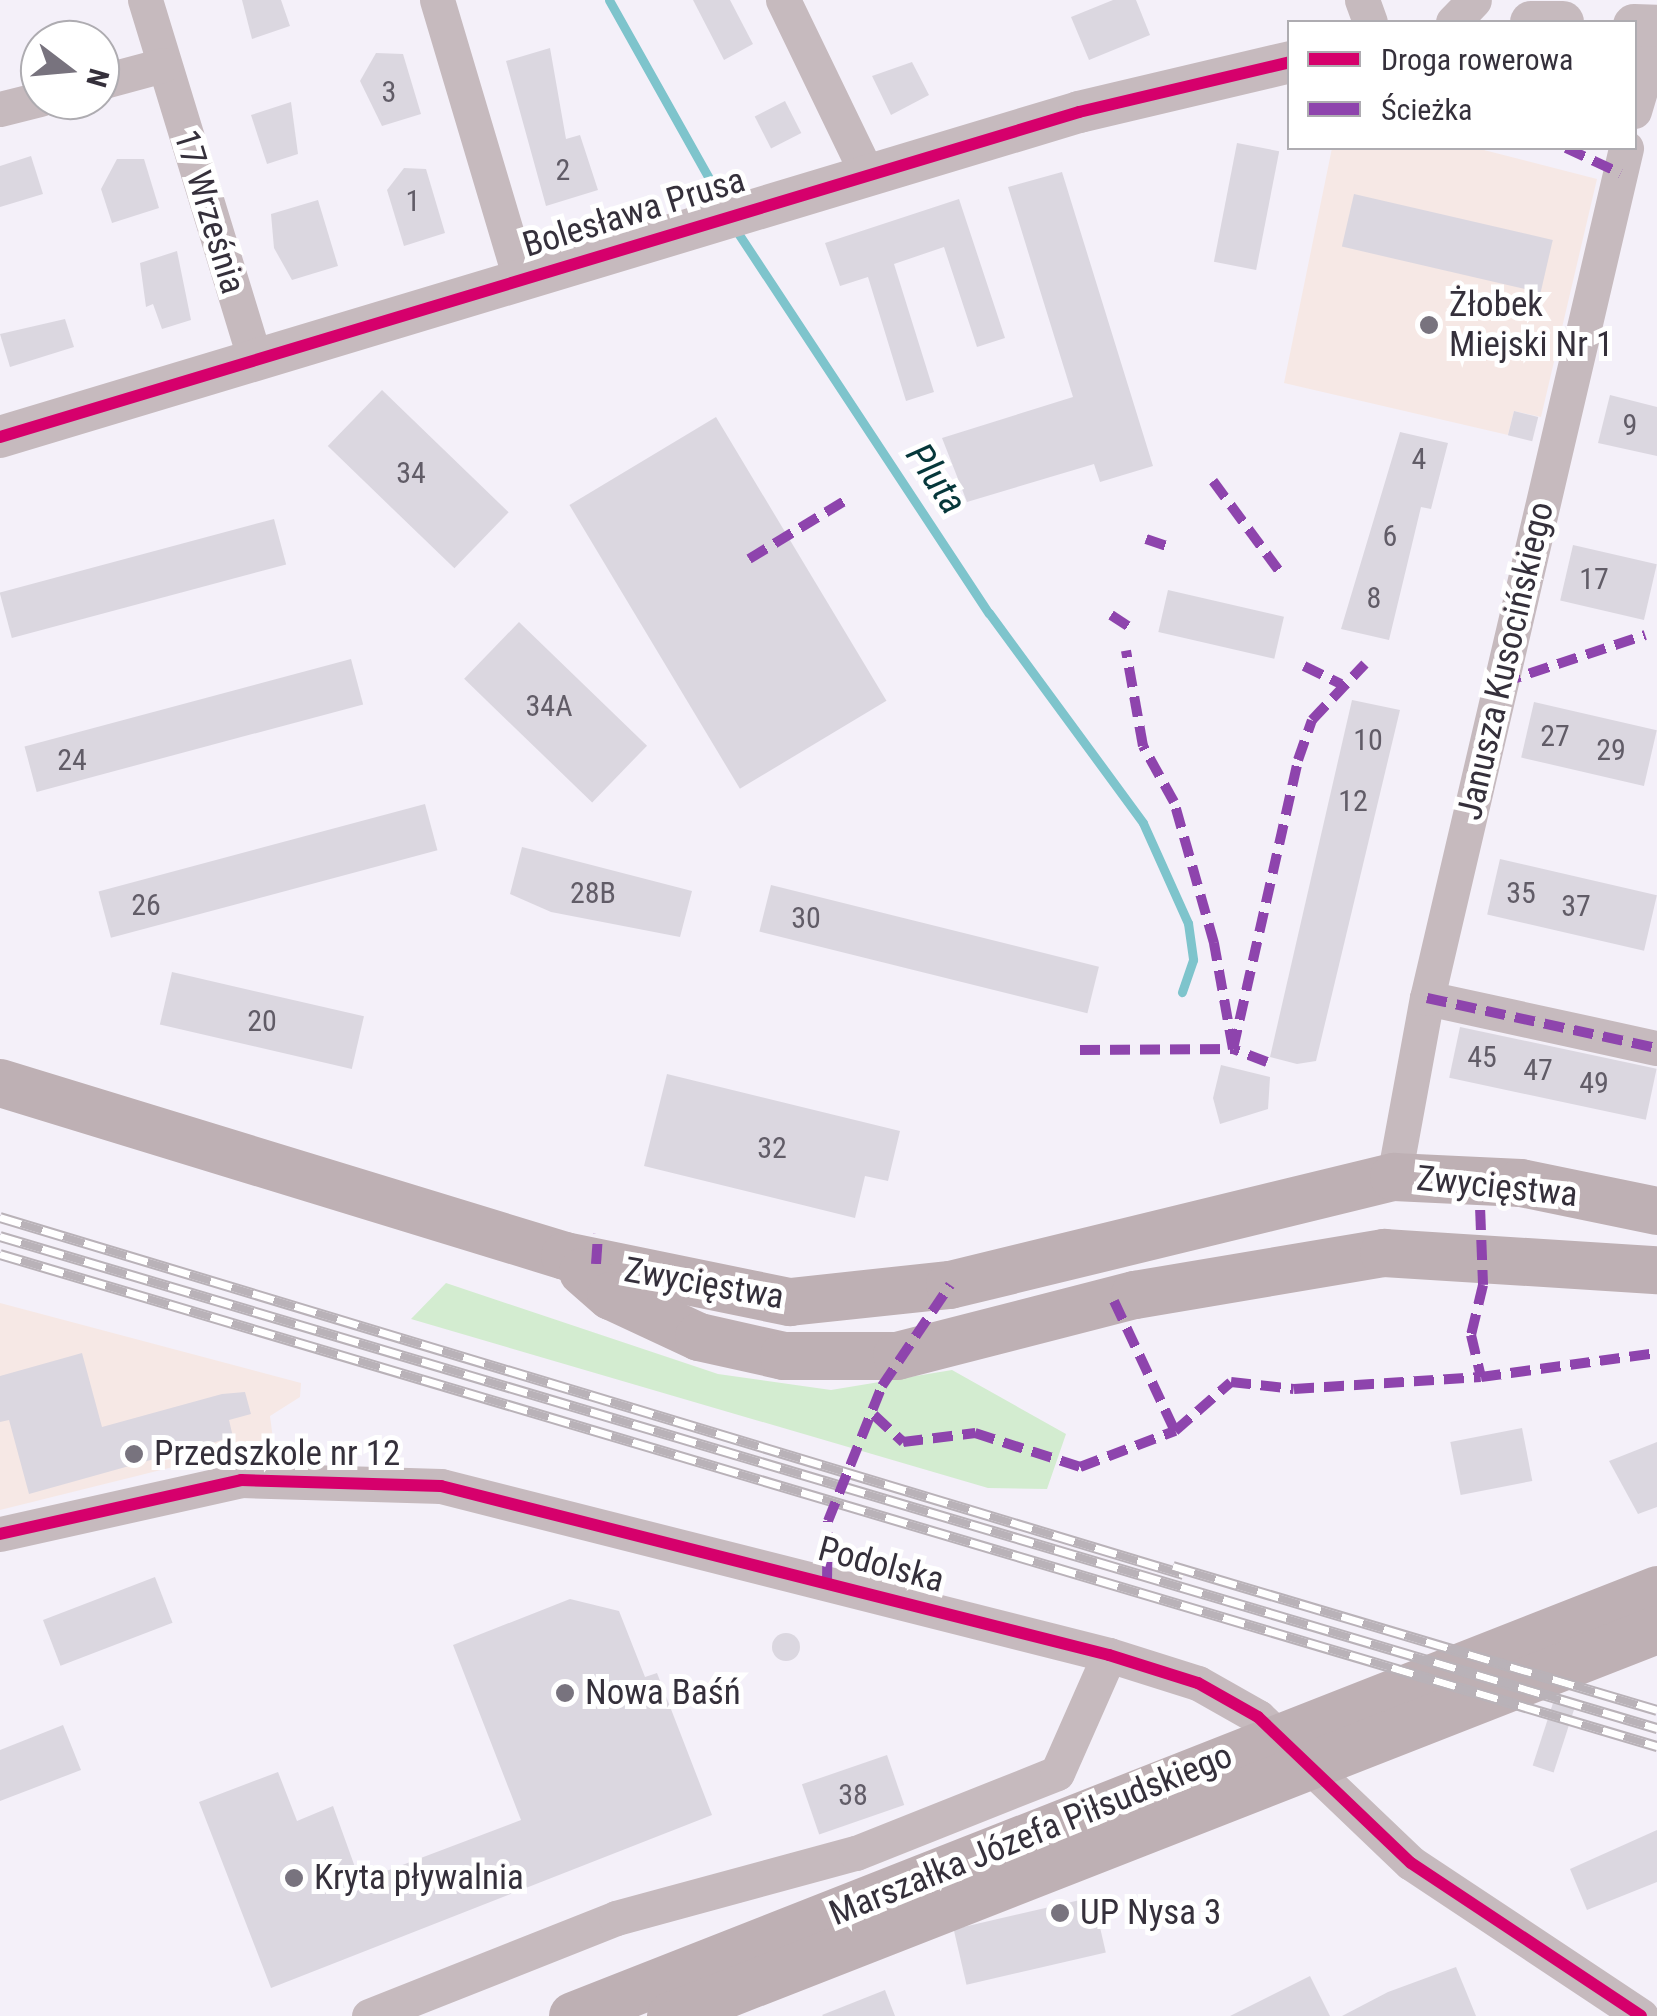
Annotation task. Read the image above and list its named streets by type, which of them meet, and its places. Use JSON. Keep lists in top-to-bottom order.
{
  "streets": {
    "main road": ["Zwycięstwa", "Marszałka Józefa Piłsudskiego"],
    "street": [
      "17 Września",
      "Bolesława Prusa",
      "Janusza Kusocińskiego",
      "Podolska"
    ]
  },
  "crossings": [
    ["17 Września", "Bolesława Prusa"],
    ["Janusza Kusocińskiego", "Zwycięstwa"],
    ["Podolska", "Marszałka Józefa Piłsudskiego"]
  ],
  "water": ["Pluta"],
  "places": [
    "Żłobek Miejski Nr 1",
    "Przedszkole nr 12",
    "Nowa Baśń",
    "Kryta pływalnia",
    "UP Nysa 3"
  ],
  "house_numbers": [
    "3",
    "2",
    "1",
    "9",
    "4",
    "34",
    "6",
    "17",
    "8",
    "34A",
    "27",
    "10",
    "29",
    "24",
    "12",
    "28B",
    "35",
    "26",
    "37",
    "30",
    "20",
    "45",
    "47",
    "49",
    "32",
    "38"
  ],
  "legend": ["Droga rowerowa", "Ścieżka"],
  "north": "right"
}
